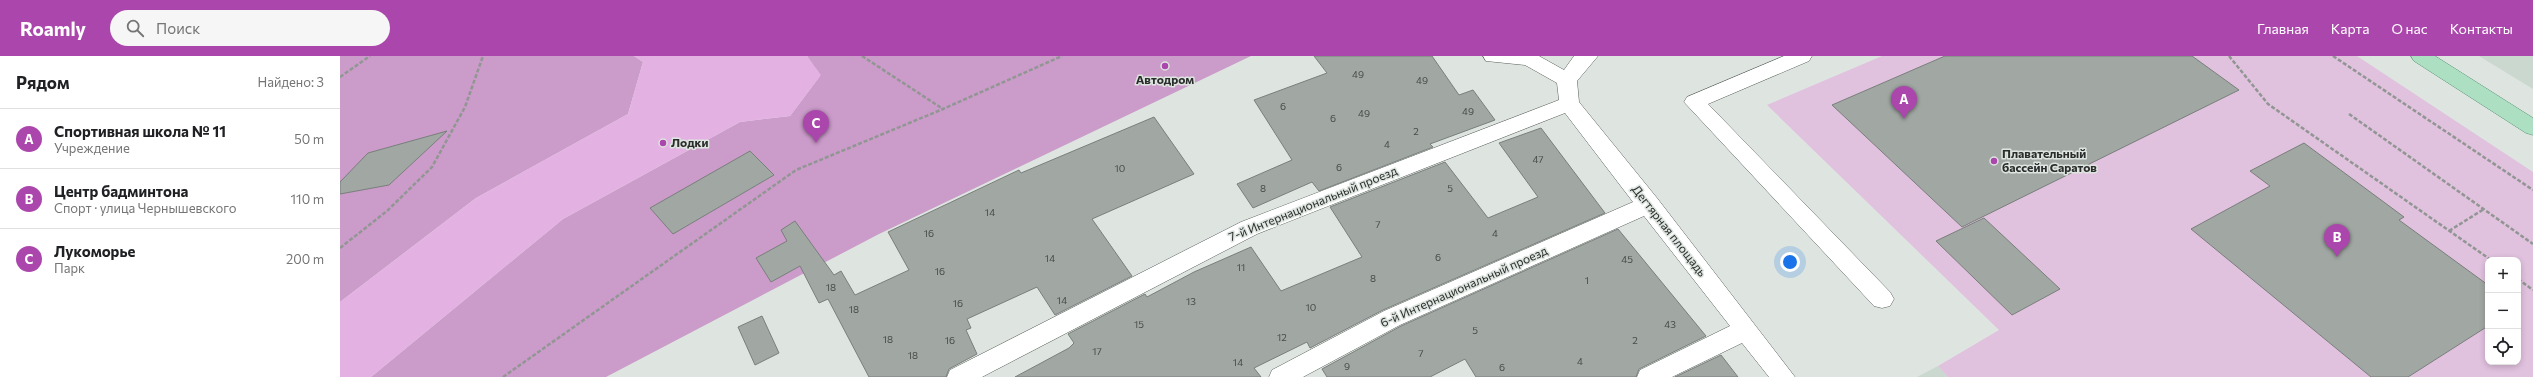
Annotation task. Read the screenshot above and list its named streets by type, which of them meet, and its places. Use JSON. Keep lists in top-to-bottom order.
{
  "streets": {
    "street": ["7-й Интернациональный проезд", "Дегтярная площадь", "6-й Интернациональный проезд"]
  },
  "crossings": [
    ["7-й Интернациональный проезд", "Дегтярная площадь"],
    ["Дегтярная площадь", "6-й Интернациональный проезд"]
  ],
  "places": ["Автодром", "Лодки", "Плавательный бассейн Саратов"],
  "house_numbers": [
    "49",
    "49",
    "6",
    "49",
    "49",
    "6",
    "2",
    "4",
    "47",
    "6",
    "10",
    "8",
    "5",
    "14",
    "7",
    "16",
    "4",
    "6",
    "14",
    "45",
    "11",
    "16",
    "8",
    "1",
    "18",
    "14",
    "13",
    "16",
    "10",
    "18",
    "15",
    "43",
    "5",
    "12",
    "18",
    "16",
    "2",
    "17",
    "7",
    "18",
    "4",
    "14",
    "9",
    "6"
  ],
  "page": {
    "header": "Roamly",
    "search": "Поиск",
    "nav": [
      "Главная",
      "Карта",
      "О нас",
      "Контакты"
    ],
    "heading": ["Рядом", "Найдено: 3"],
    "pins": ["A", "C", "B"],
    "list": [
      {
        "mark": "A",
        "name": "Спортивная школа № 11",
        "note": "Учреждение",
        "value": "50 m"
      },
      {
        "mark": "B",
        "name": "Центр бадминтона",
        "note": "Спорт · улица Чернышевского",
        "value": "110 m"
      },
      {
        "mark": "C",
        "name": "Лукоморье",
        "note": "Парк",
        "value": "200 m"
      }
    ],
    "map_buttons": ["+", "−"]
  }
}
